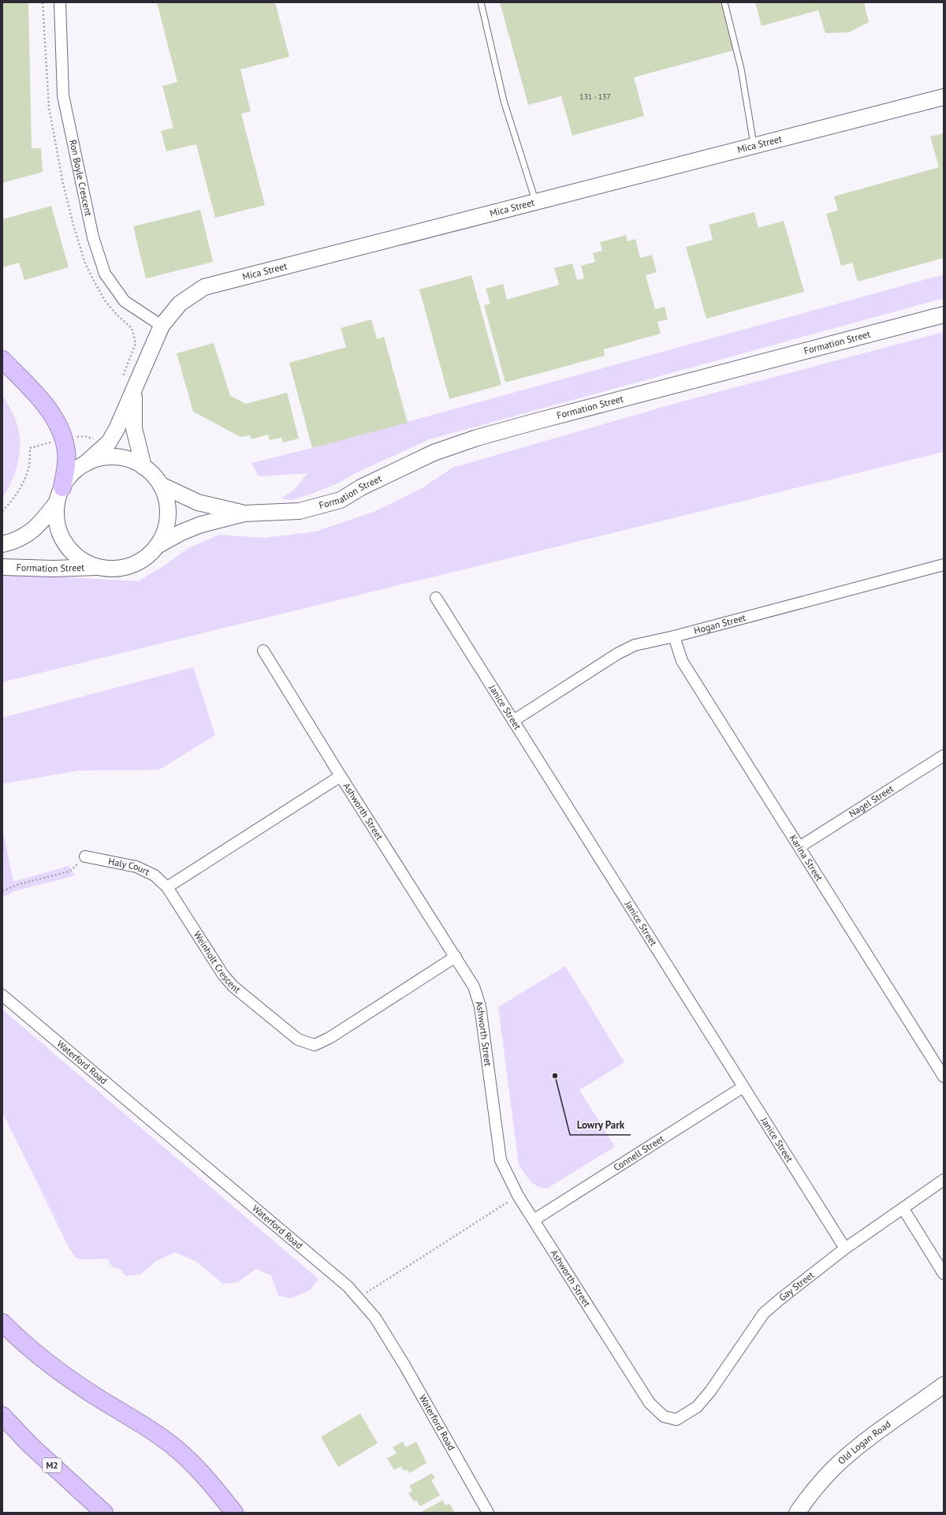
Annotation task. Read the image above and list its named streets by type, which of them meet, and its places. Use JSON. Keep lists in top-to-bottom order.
{
  "streets": {
    "highway": ["M2"],
    "main road": ["Mica Street", "Formation Street", "Old Logan Road"],
    "street": [
      "Ron Boyle Crescent",
      "Hogan Street",
      "Janice Street",
      "Nagel Street",
      "Ashworth Street",
      "Karina Street",
      "Haly Court",
      "Weinholt Crescent",
      "Waterford Road",
      "Connell Street",
      "Gay Street"
    ]
  },
  "crossings": [
    ["Mica Street", "Ron Boyle Crescent"],
    ["Mica Street", "Formation Street"],
    ["Hogan Street", "Janice Street"],
    ["Hogan Street", "Karina Street"],
    ["Janice Street", "Connell Street"],
    ["Janice Street", "Gay Street"],
    ["Nagel Street", "Karina Street"],
    ["Ashworth Street", "Weinholt Crescent"],
    ["Ashworth Street", "Connell Street"],
    ["Ashworth Street", "Gay Street"],
    ["Haly Court", "Weinholt Crescent"]
  ],
  "places": ["Lowry Park"],
  "house_numbers": ["131 - 137"]
}
